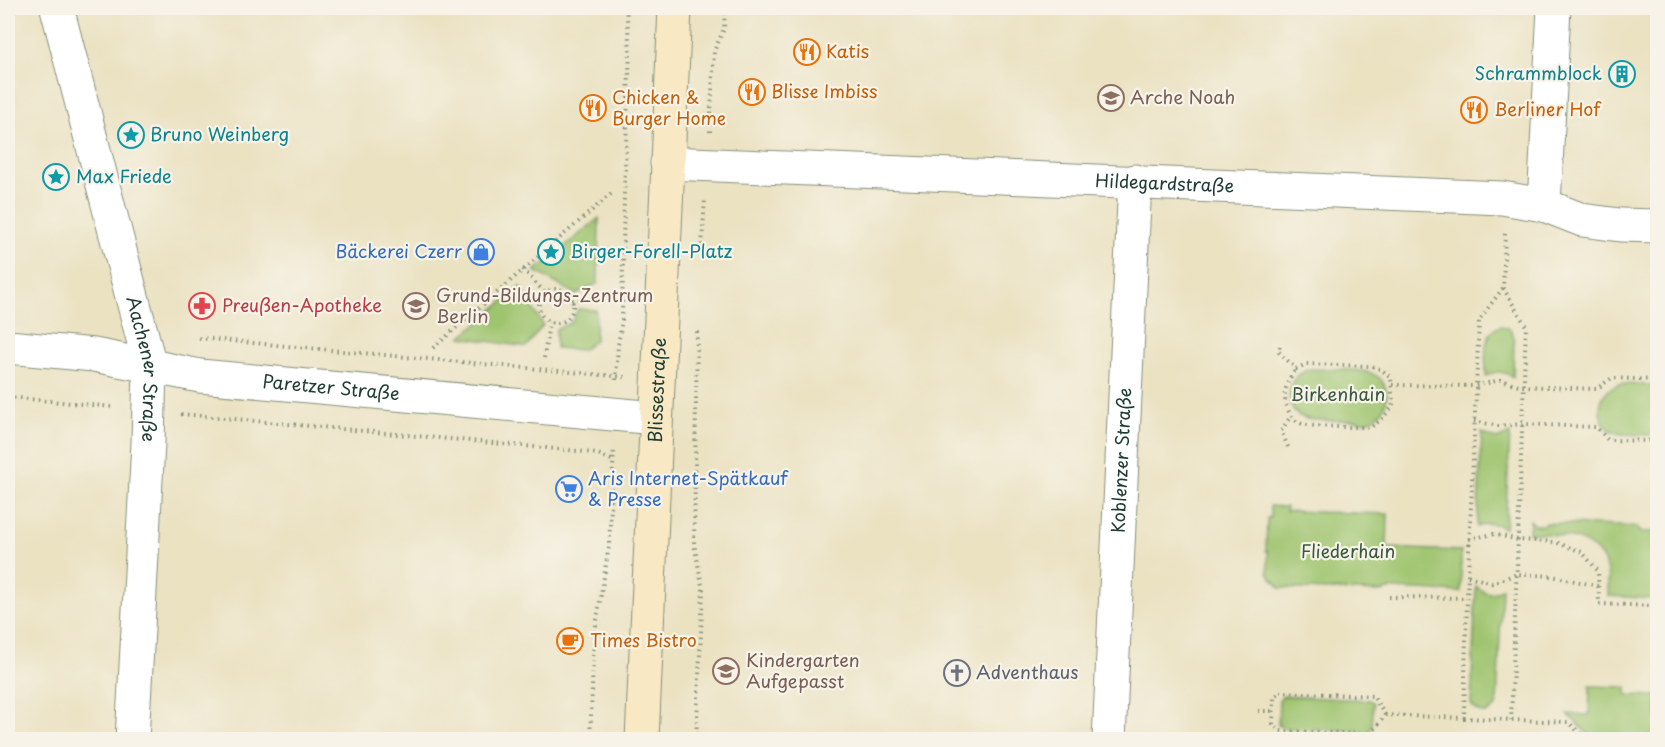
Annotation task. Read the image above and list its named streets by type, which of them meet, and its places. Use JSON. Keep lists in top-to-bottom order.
{
  "streets": {
    "main road": ["Blissestraße"],
    "street": [
      "Hildegardstraße",
      "Aachener Straße",
      "Paretzer Straße",
      "Koblenzer Straße"
    ]
  },
  "crossings": [
    ["Hildegardstraße", "Blissestraße"],
    ["Hildegardstraße", "Koblenzer Straße"],
    ["Aachener Straße", "Paretzer Straße"],
    ["Paretzer Straße", "Blissestraße"]
  ],
  "parks": ["Birkenhain", "Fliederhain"],
  "places": {
    "restaurant": [
      "Katis",
      "Blisse Imbiss",
      "Chicken & Burger Home",
      "Berliner Hof"
    ],
    "building": ["Schrammblock"],
    "school or university": ["Arche Noah", "Grund-Bildungs-Zentrum Berlin", "Kindergarten Aufgepasst"],
    "place": ["Bruno Weinberg", "Max Friede", "Birger-Forell-Platz"],
    "shop": ["Bäckerei Czerr"],
    "pharmacy": ["Preußen-Apotheke"],
    "supermarket": ["Aris Internet-Spätkauf & Presse"],
    "cafe": ["Times Bistro"],
    "church": ["Adventhaus"]
  }
}
